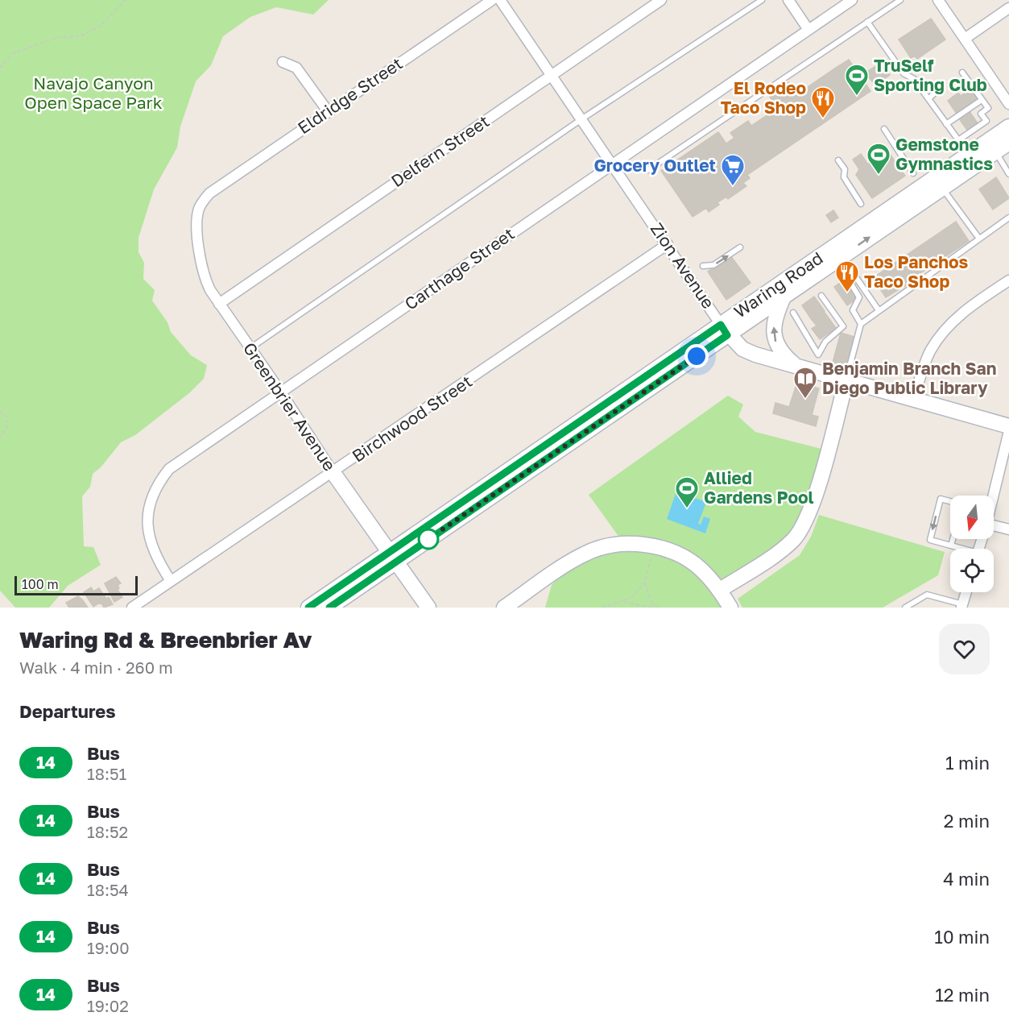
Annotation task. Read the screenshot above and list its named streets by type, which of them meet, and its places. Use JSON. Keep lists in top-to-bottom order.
{
  "streets": {
    "main road": ["Zion Avenue", "Waring Road", "Greenbrier Avenue"],
    "street": [
      "Eldridge Street",
      "Delfern Street",
      "Carthage Street",
      "Birchwood Street"
    ]
  },
  "crossings": [
    ["Eldridge Street", "Greenbrier Avenue"],
    ["Delfern Street", "Zion Avenue"],
    ["Delfern Street", "Greenbrier Avenue"],
    ["Zion Avenue", "Carthage Street"],
    ["Zion Avenue", "Waring Road"],
    ["Zion Avenue", "Birchwood Street"],
    ["Carthage Street", "Greenbrier Avenue"],
    ["Carthage Street", "Birchwood Street"],
    ["Waring Road", "Greenbrier Avenue"],
    ["Greenbrier Avenue", "Birchwood Street"]
  ],
  "parks": ["Navajo Canyon Open Space Park"],
  "places": {
    "sports": ["TruSelf Sporting Club", "Gemstone Gymnastics", "Allied Gardens Pool"],
    "restaurant": ["El Rodeo Taco Shop", "Los Panchos Taco Shop"],
    "supermarket": ["Grocery Outlet"],
    "library": ["Benjamin Branch San Diego Public Library"]
  },
  "lines": ["bus line 14"],
  "scale_bar": "100 m",
  "north": "bottom",
  "page": {
    "scale": "100 m",
    "heading": [
      ["Waring Rd & Breenbrier Av", "Walk · 4 min · 260 m"],
      "Departures"
    ],
    "list": [
      {
        "mark": "14",
        "name": "Bus",
        "note": "18:51",
        "value": "1 min"
      },
      {
        "mark": "14",
        "name": "Bus",
        "note": "18:52",
        "value": "2 min"
      },
      {
        "mark": "14",
        "name": "Bus",
        "note": "18:54",
        "value": "4 min"
      },
      {
        "mark": "14",
        "name": "Bus",
        "note": "19:00",
        "value": "10 min"
      },
      {
        "mark": "14",
        "name": "Bus",
        "note": "19:02",
        "value": "12 min"
      }
    ]
  }
}
